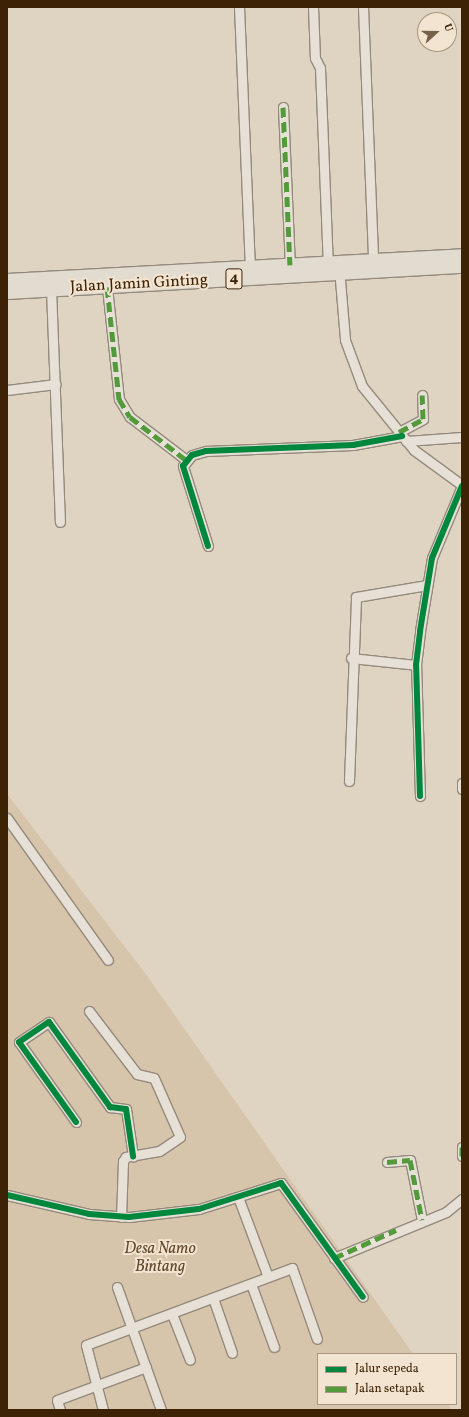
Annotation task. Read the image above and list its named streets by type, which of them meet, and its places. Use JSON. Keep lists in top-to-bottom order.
{
  "streets": {
    "highway": ["4", "Jalan Jamin Ginting"]
  },
  "parks": ["Desa Namo Bintang"],
  "legend": ["Jalur sepeda", "Jalan setapak"],
  "north": "right"
}
